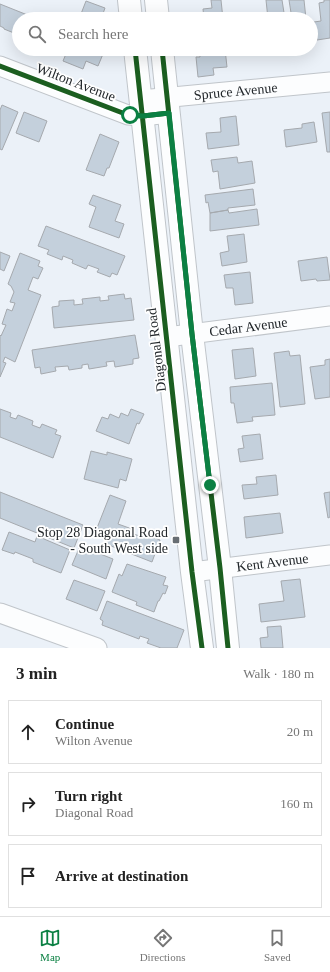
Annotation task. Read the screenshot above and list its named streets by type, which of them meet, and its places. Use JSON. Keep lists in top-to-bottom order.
{
  "streets": {
    "main road": ["Diagonal Road"],
    "street": [
      "Wilton Avenue",
      "Spruce Avenue",
      "Cedar Avenue",
      "Kent Avenue"
    ]
  },
  "crossings": [
    ["Wilton Avenue", "Spruce Avenue"],
    ["Wilton Avenue", "Diagonal Road"],
    ["Cedar Avenue", "Diagonal Road"],
    ["Diagonal Road", "Kent Avenue"]
  ],
  "places": {
    "transit": ["Stop 28 Diagonal Road - South West side"]
  },
  "page": {
    "search": "Search here",
    "heading": ["3 min", "Walk · 180 m"],
    "list": [
      ["Continue", "Wilton Avenue", "20 m"],
      ["Turn right", "Diagonal Road", "160 m"],
      "Arrive at destination"
    ],
    "nav": ["Map", "Directions", "Saved"]
  }
}
